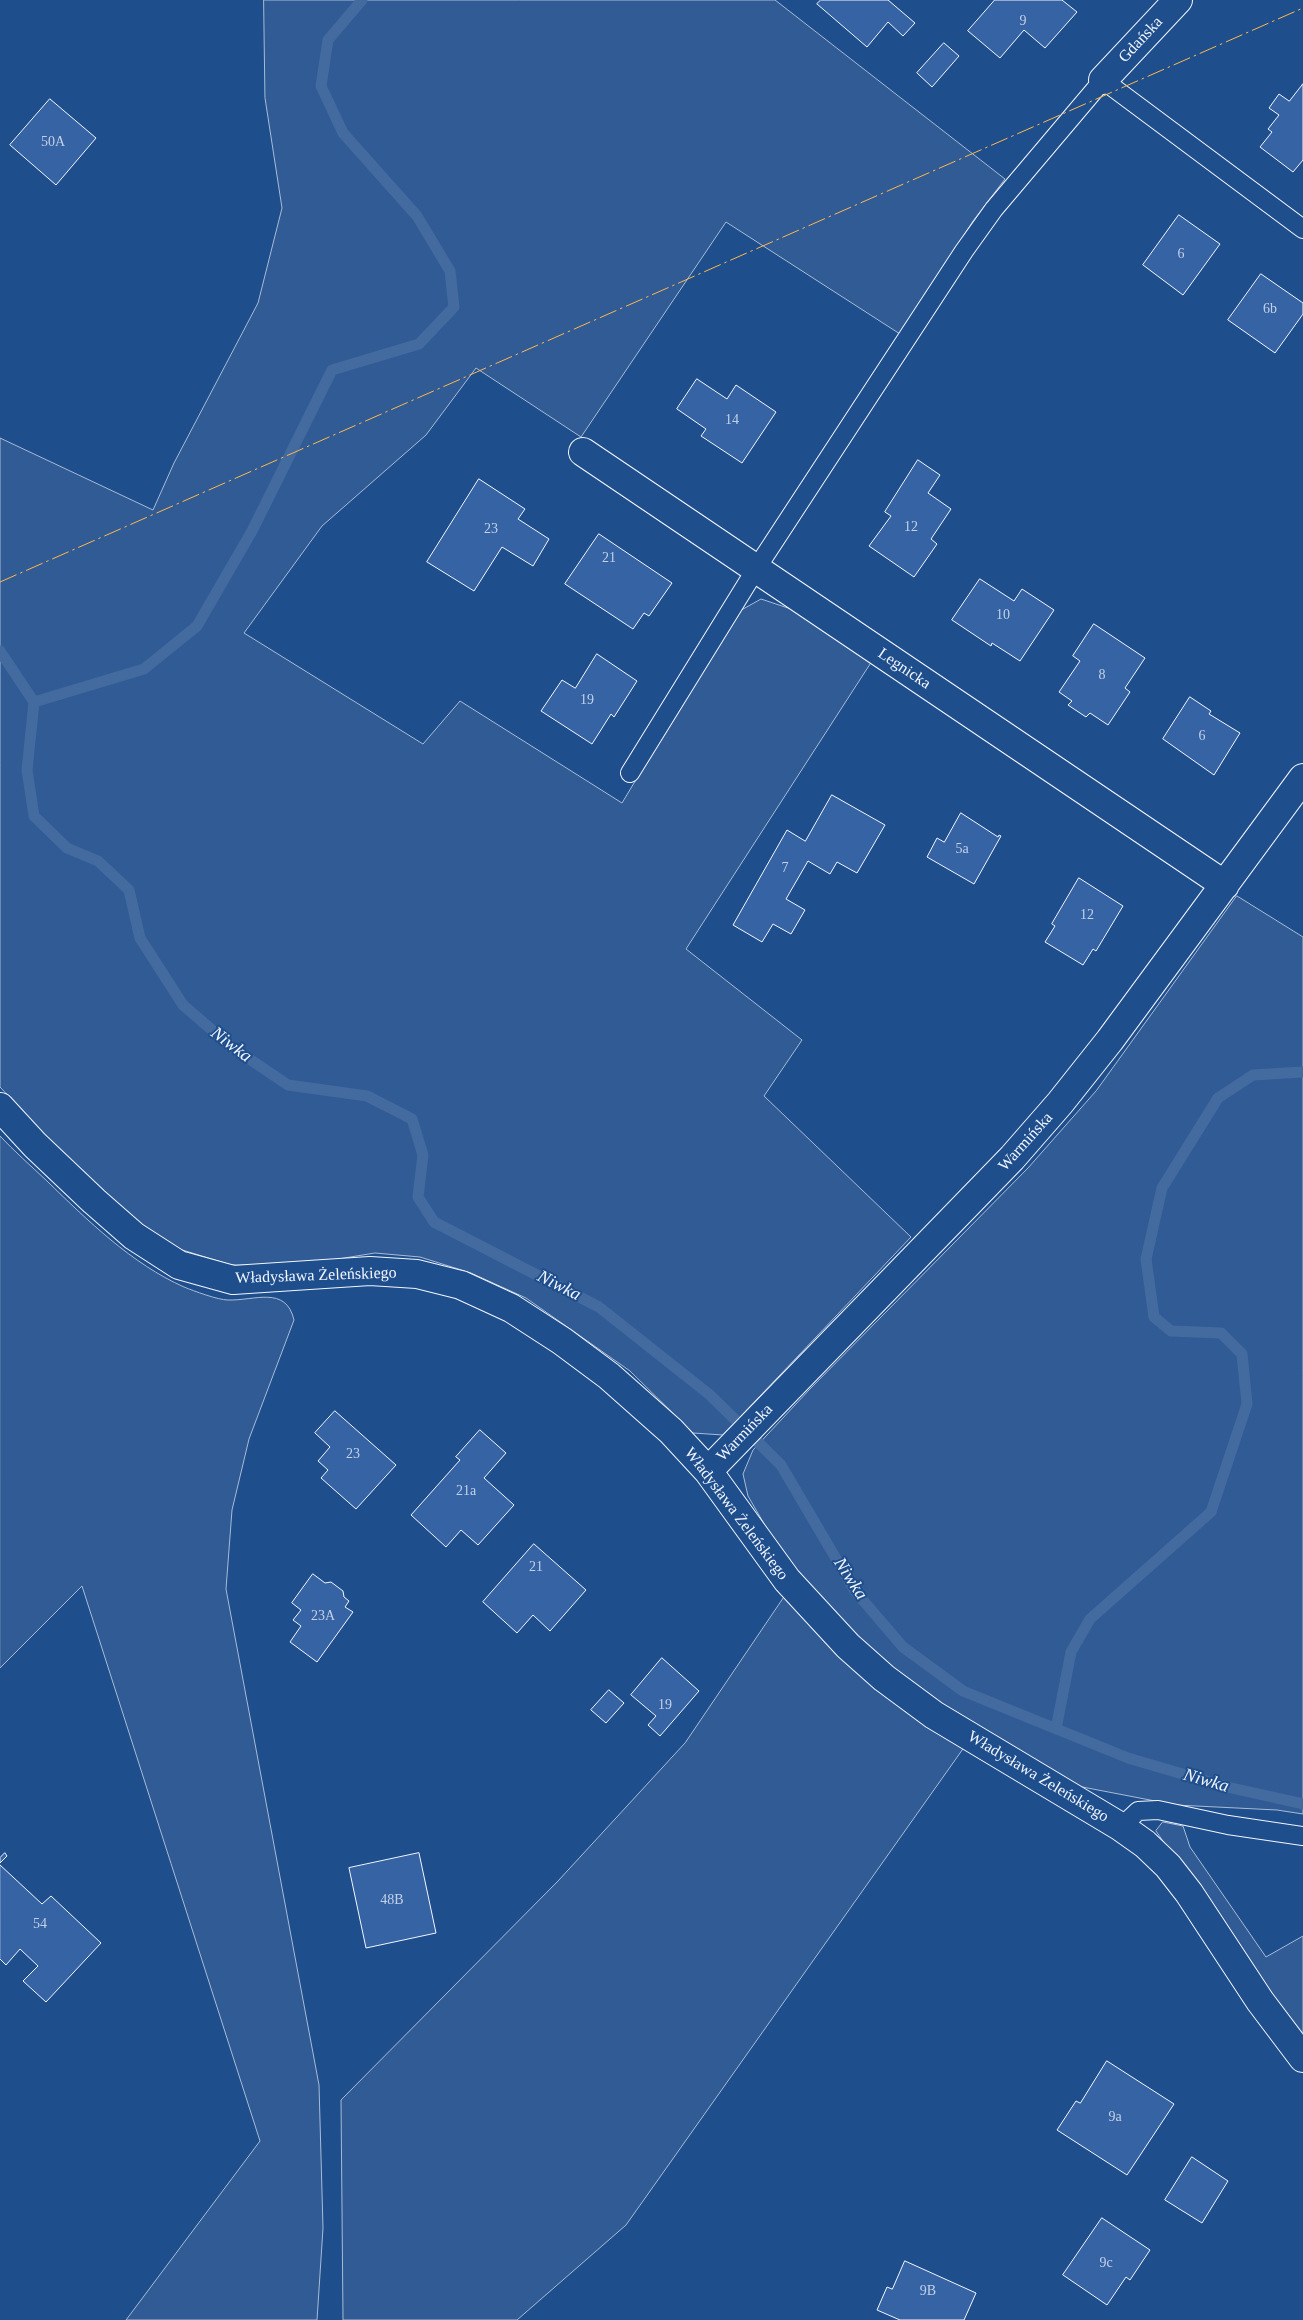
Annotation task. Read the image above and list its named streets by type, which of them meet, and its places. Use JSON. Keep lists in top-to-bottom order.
{
  "streets": {
    "street": [
      "Gdańska",
      "Legnicka",
      "Warmińska",
      "Władysława Żeleńskiego"
    ]
  },
  "crossings": [
    ["Legnicka", "Warmińska"],
    ["Warmińska", "Władysława Żeleńskiego"]
  ],
  "water": ["Niwka"],
  "house_numbers": [
    "9",
    "50A",
    "6",
    "6b",
    "14",
    "12",
    "23",
    "21",
    "10",
    "8",
    "19",
    "6",
    "5a",
    "7",
    "12",
    "23",
    "21a",
    "21",
    "23A",
    "19",
    "48B",
    "54",
    "9a",
    "9c",
    "9B"
  ]
}
